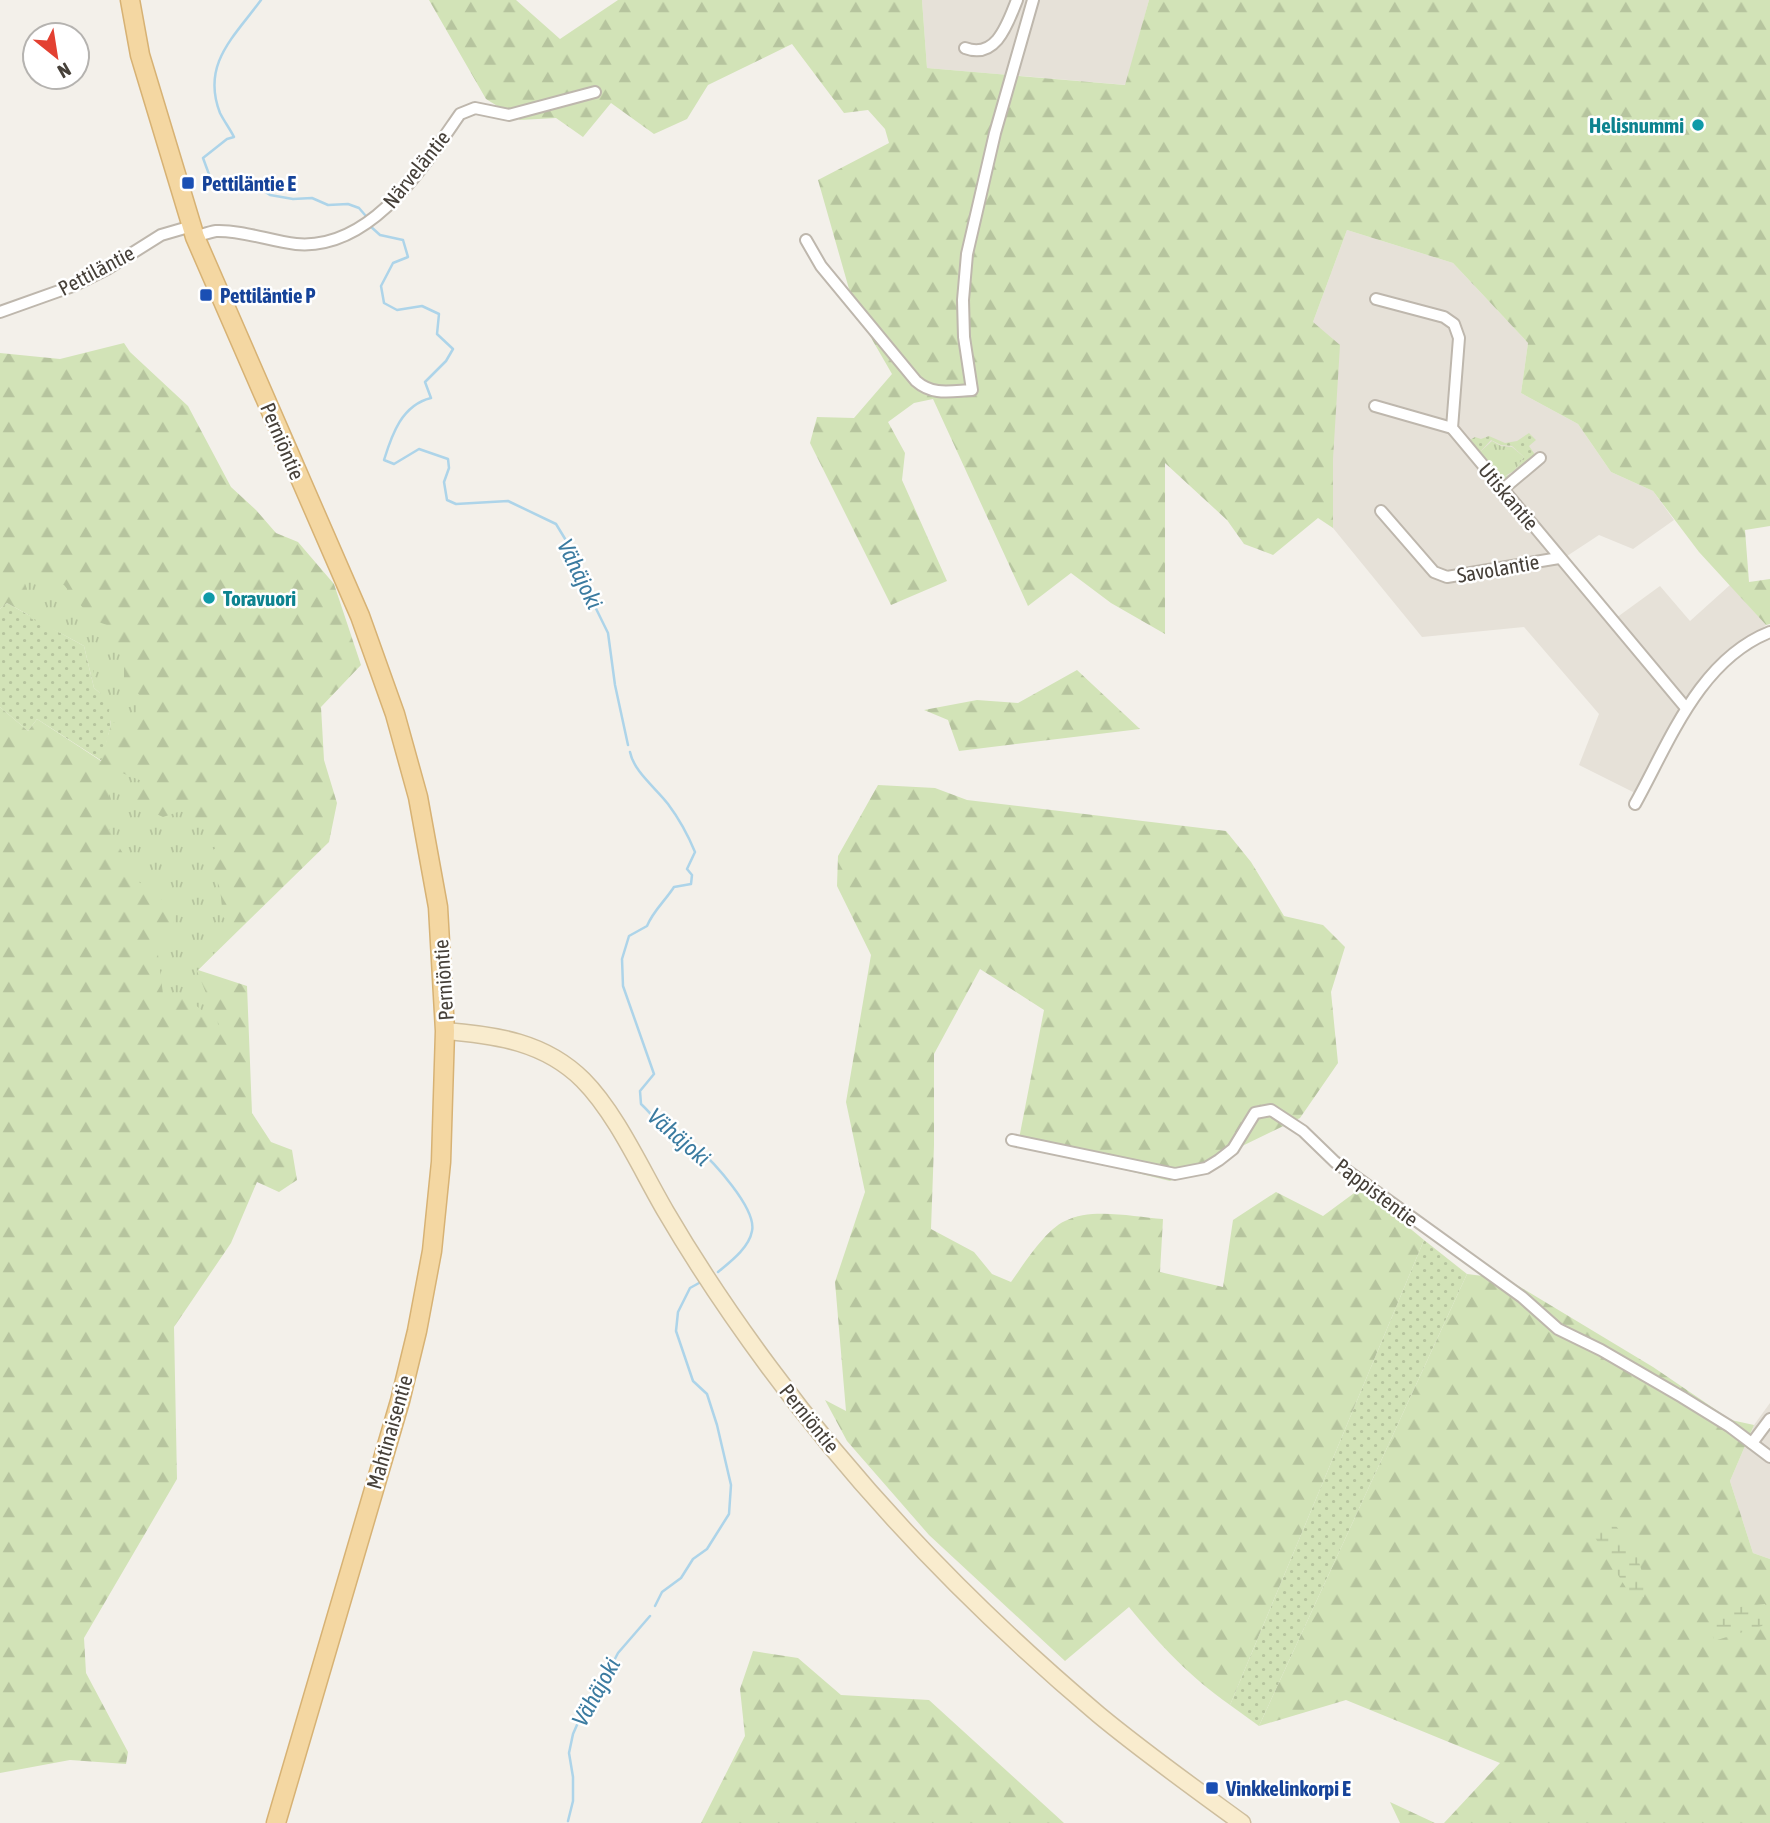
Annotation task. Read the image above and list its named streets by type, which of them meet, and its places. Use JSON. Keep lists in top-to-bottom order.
{
  "streets": {
    "main road": ["Perniöntie", "Mahtinaisentie"],
    "street": [
      "Närveläntie",
      "Pettiläntie",
      "Utiskantie",
      "Savolantie",
      "Pappistentie"
    ]
  },
  "crossings": [
    ["Närveläntie", "Pettiläntie"],
    ["Närveläntie", "Perniöntie"],
    ["Pettiläntie", "Perniöntie"],
    ["Perniöntie", "Mahtinaisentie"],
    ["Utiskantie", "Savolantie"]
  ],
  "water": ["Vähäjoki"],
  "places": {
    "other": ["Helisnummi", "Toravuori"],
    "transit": ["Pettiläntie E", "Pettiläntie P", "Vinkkelinkorpi E"]
  },
  "north": "bottom right"
}
